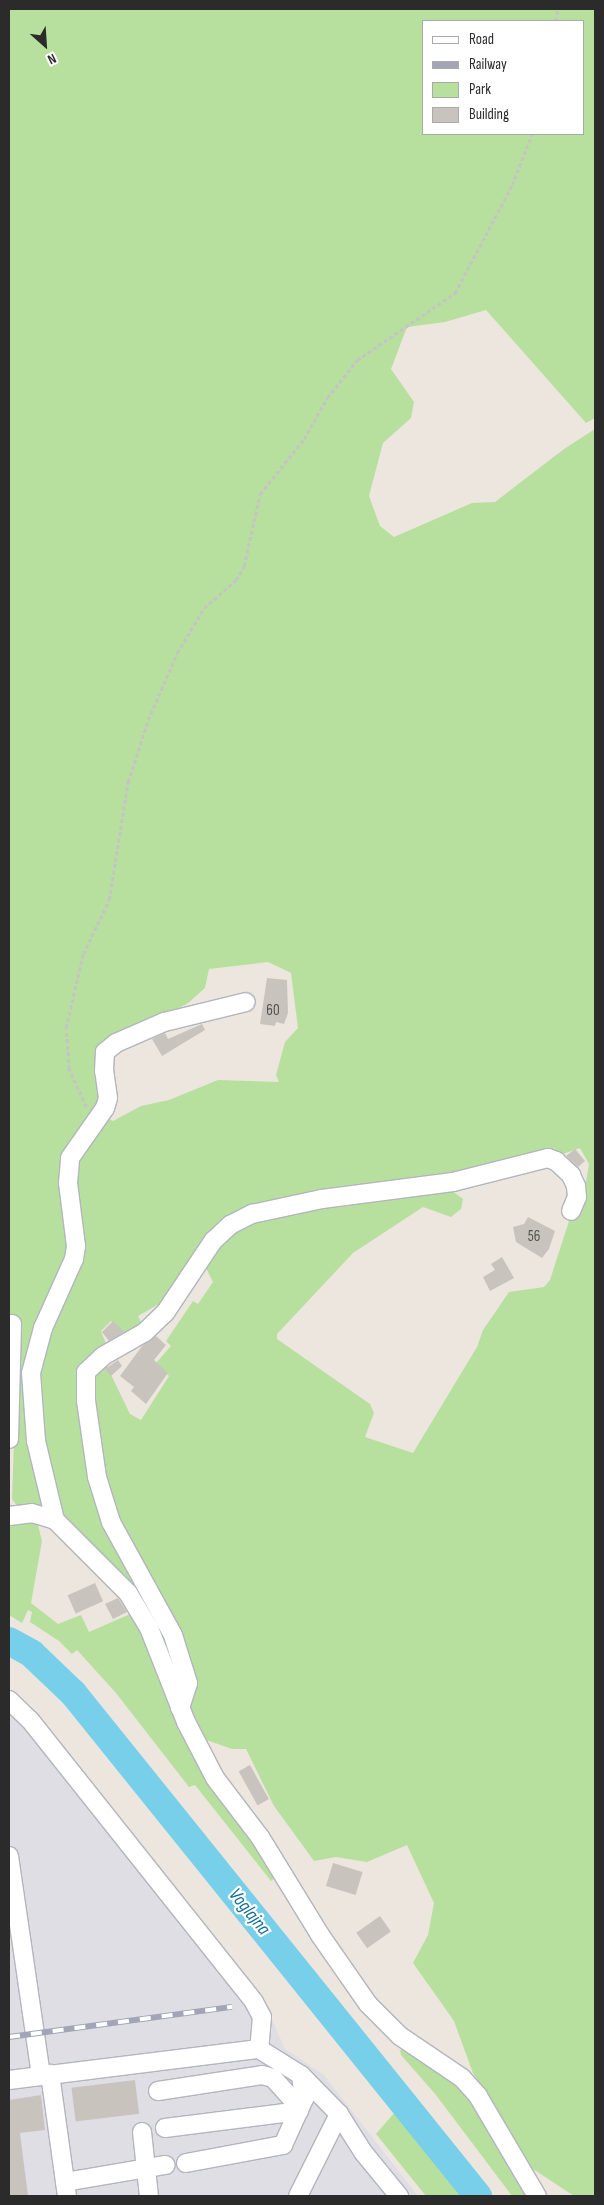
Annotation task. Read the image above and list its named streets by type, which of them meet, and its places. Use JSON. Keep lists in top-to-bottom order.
{
  "water": ["Voglajna"],
  "house_numbers": ["60", "56"],
  "legend": [
    "Road",
    "Railway",
    "Park",
    "Building"
  ],
  "north": "bottom right"
}
